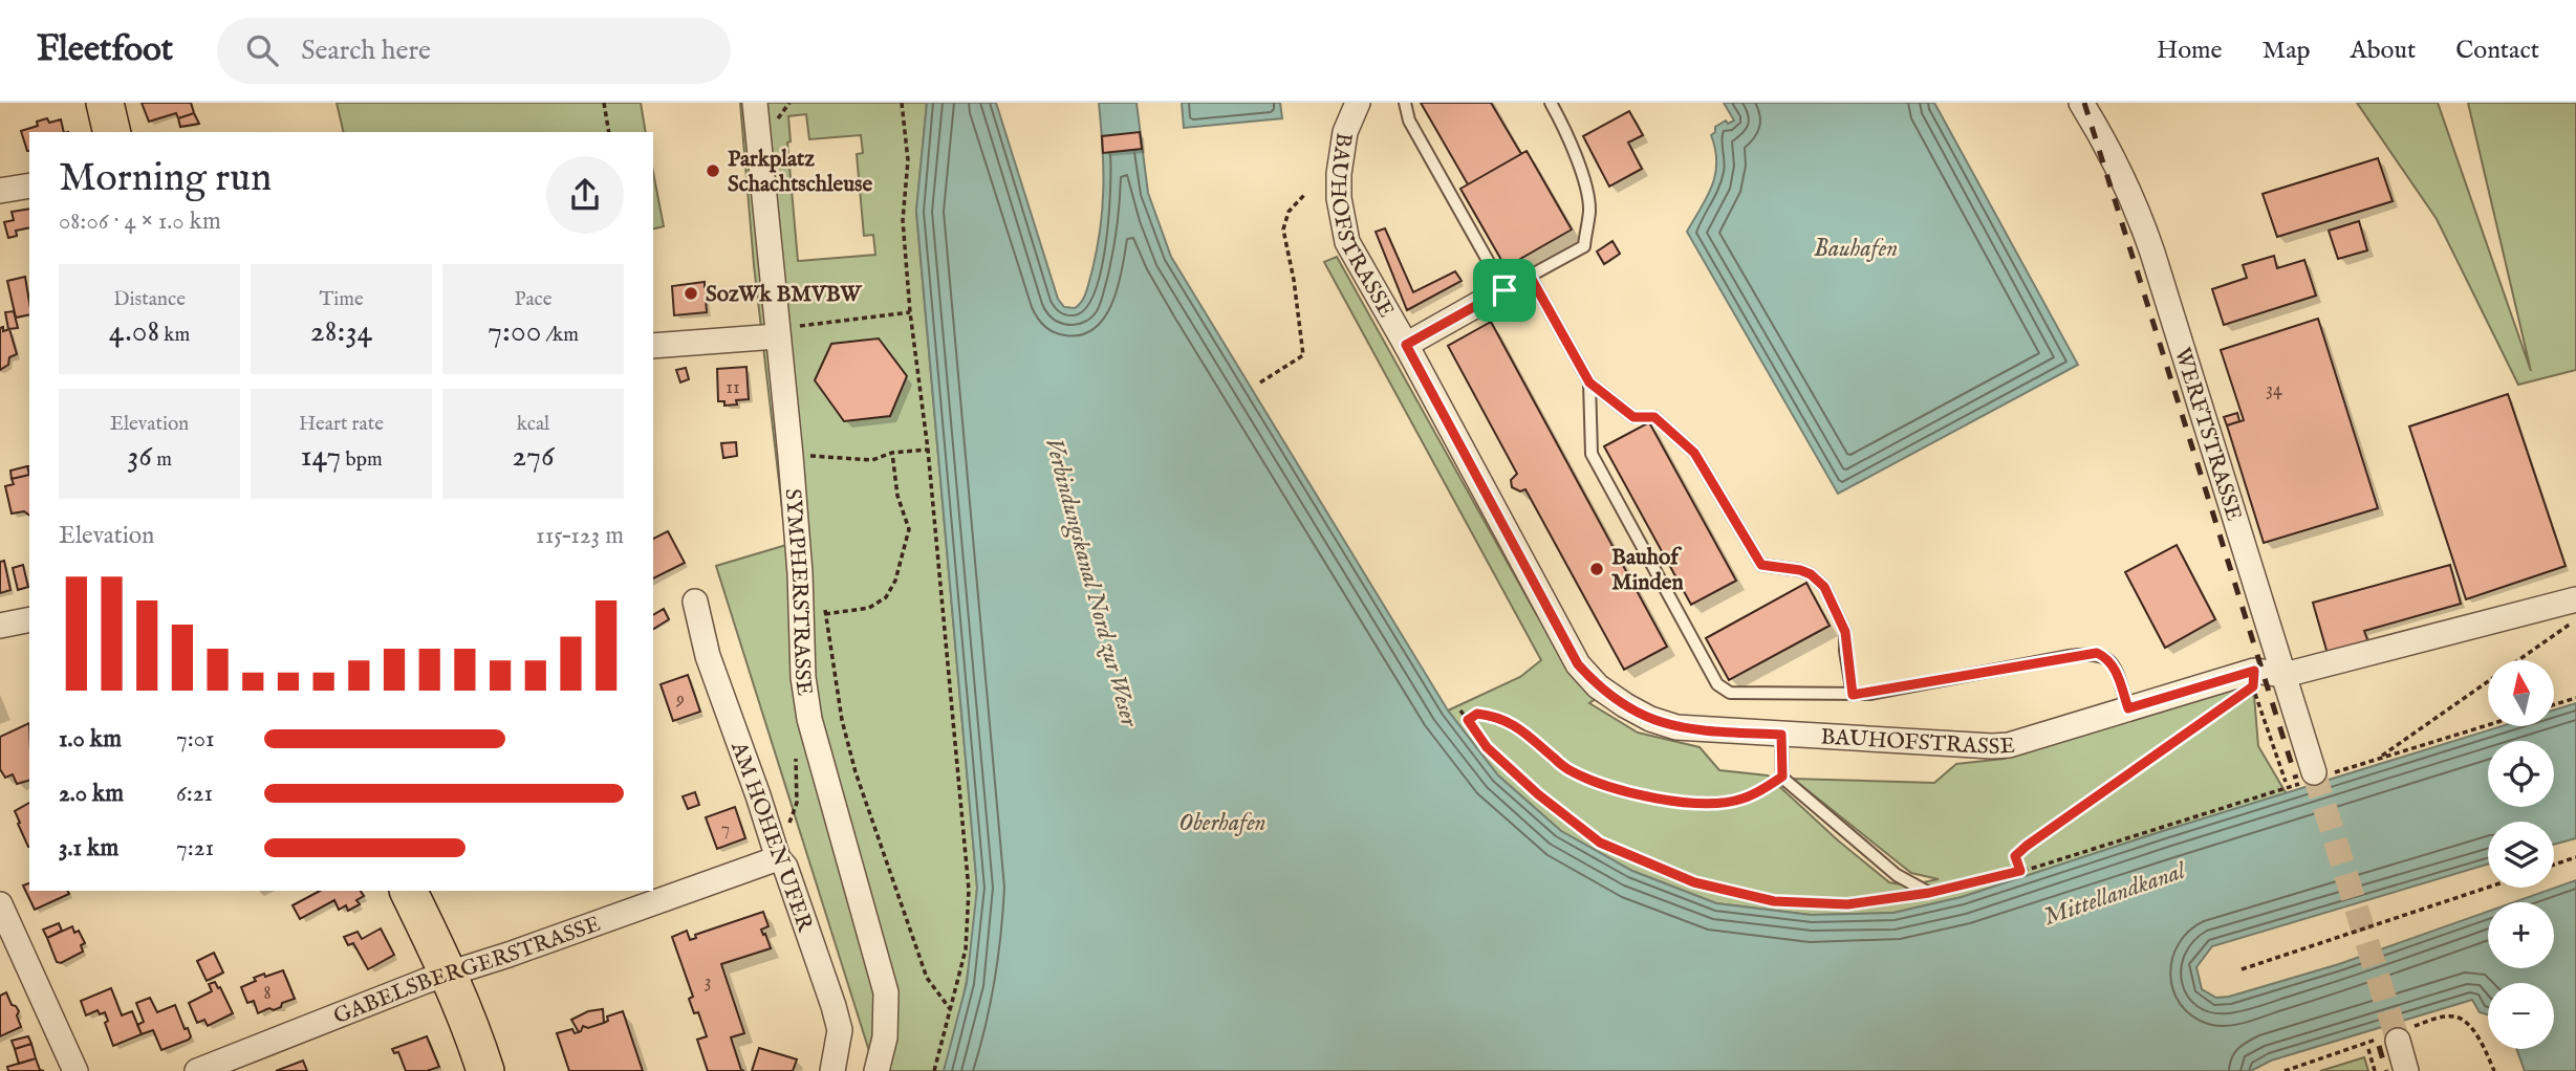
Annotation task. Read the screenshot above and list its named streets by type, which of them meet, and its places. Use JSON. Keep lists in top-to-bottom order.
{
  "streets": {
    "street": [
      "BAUHOFSTRASSE",
      "WERFTSTRASSE",
      "SYMPHERSTRASSE",
      "AM HOHEN UFER",
      "GABELSBERGERSTRASSE"
    ]
  },
  "crossings": [
    ["BAUHOFSTRASSE", "WERFTSTRASSE"],
    ["AM HOHEN UFER", "GABELSBERGERSTRASSE"]
  ],
  "water": [
    "Bauhafen",
    "Verbindungskanal Nord zur Weser",
    "Oberhafen",
    "Mittellandkanal"
  ],
  "places": ["Parkplatz Schachtschleuse", "SozWk BMVBW", "Bauhof Minden"],
  "house_numbers": [
    "11",
    "34",
    "9",
    "7",
    "3",
    "8"
  ],
  "north": "top",
  "page": {
    "header": "Fleetfoot",
    "search": "Search here",
    "nav": [
      "Home",
      "Map",
      "About",
      "Contact"
    ],
    "heading": ["Morning run", "08:06 · 4 × 1.0 km"],
    "stats": [
      ["Distance", "4.08 km"],
      ["Time", "28:34"],
      ["Pace", "7:00 /km"],
      ["Elevation", "36 m"],
      ["Heart rate", "147 bpm"],
      ["kcal", "276"]
    ],
    "chart": ["Elevation", "115–123 m"],
    "map_buttons": ["+", "−"],
    "list": [
      {
        "name": "1.0 km",
        "note": "7:01"
      },
      {
        "name": "2.0 km",
        "note": "6:21"
      },
      {
        "name": "3.1 km",
        "note": "7:21"
      }
    ]
  }
}
